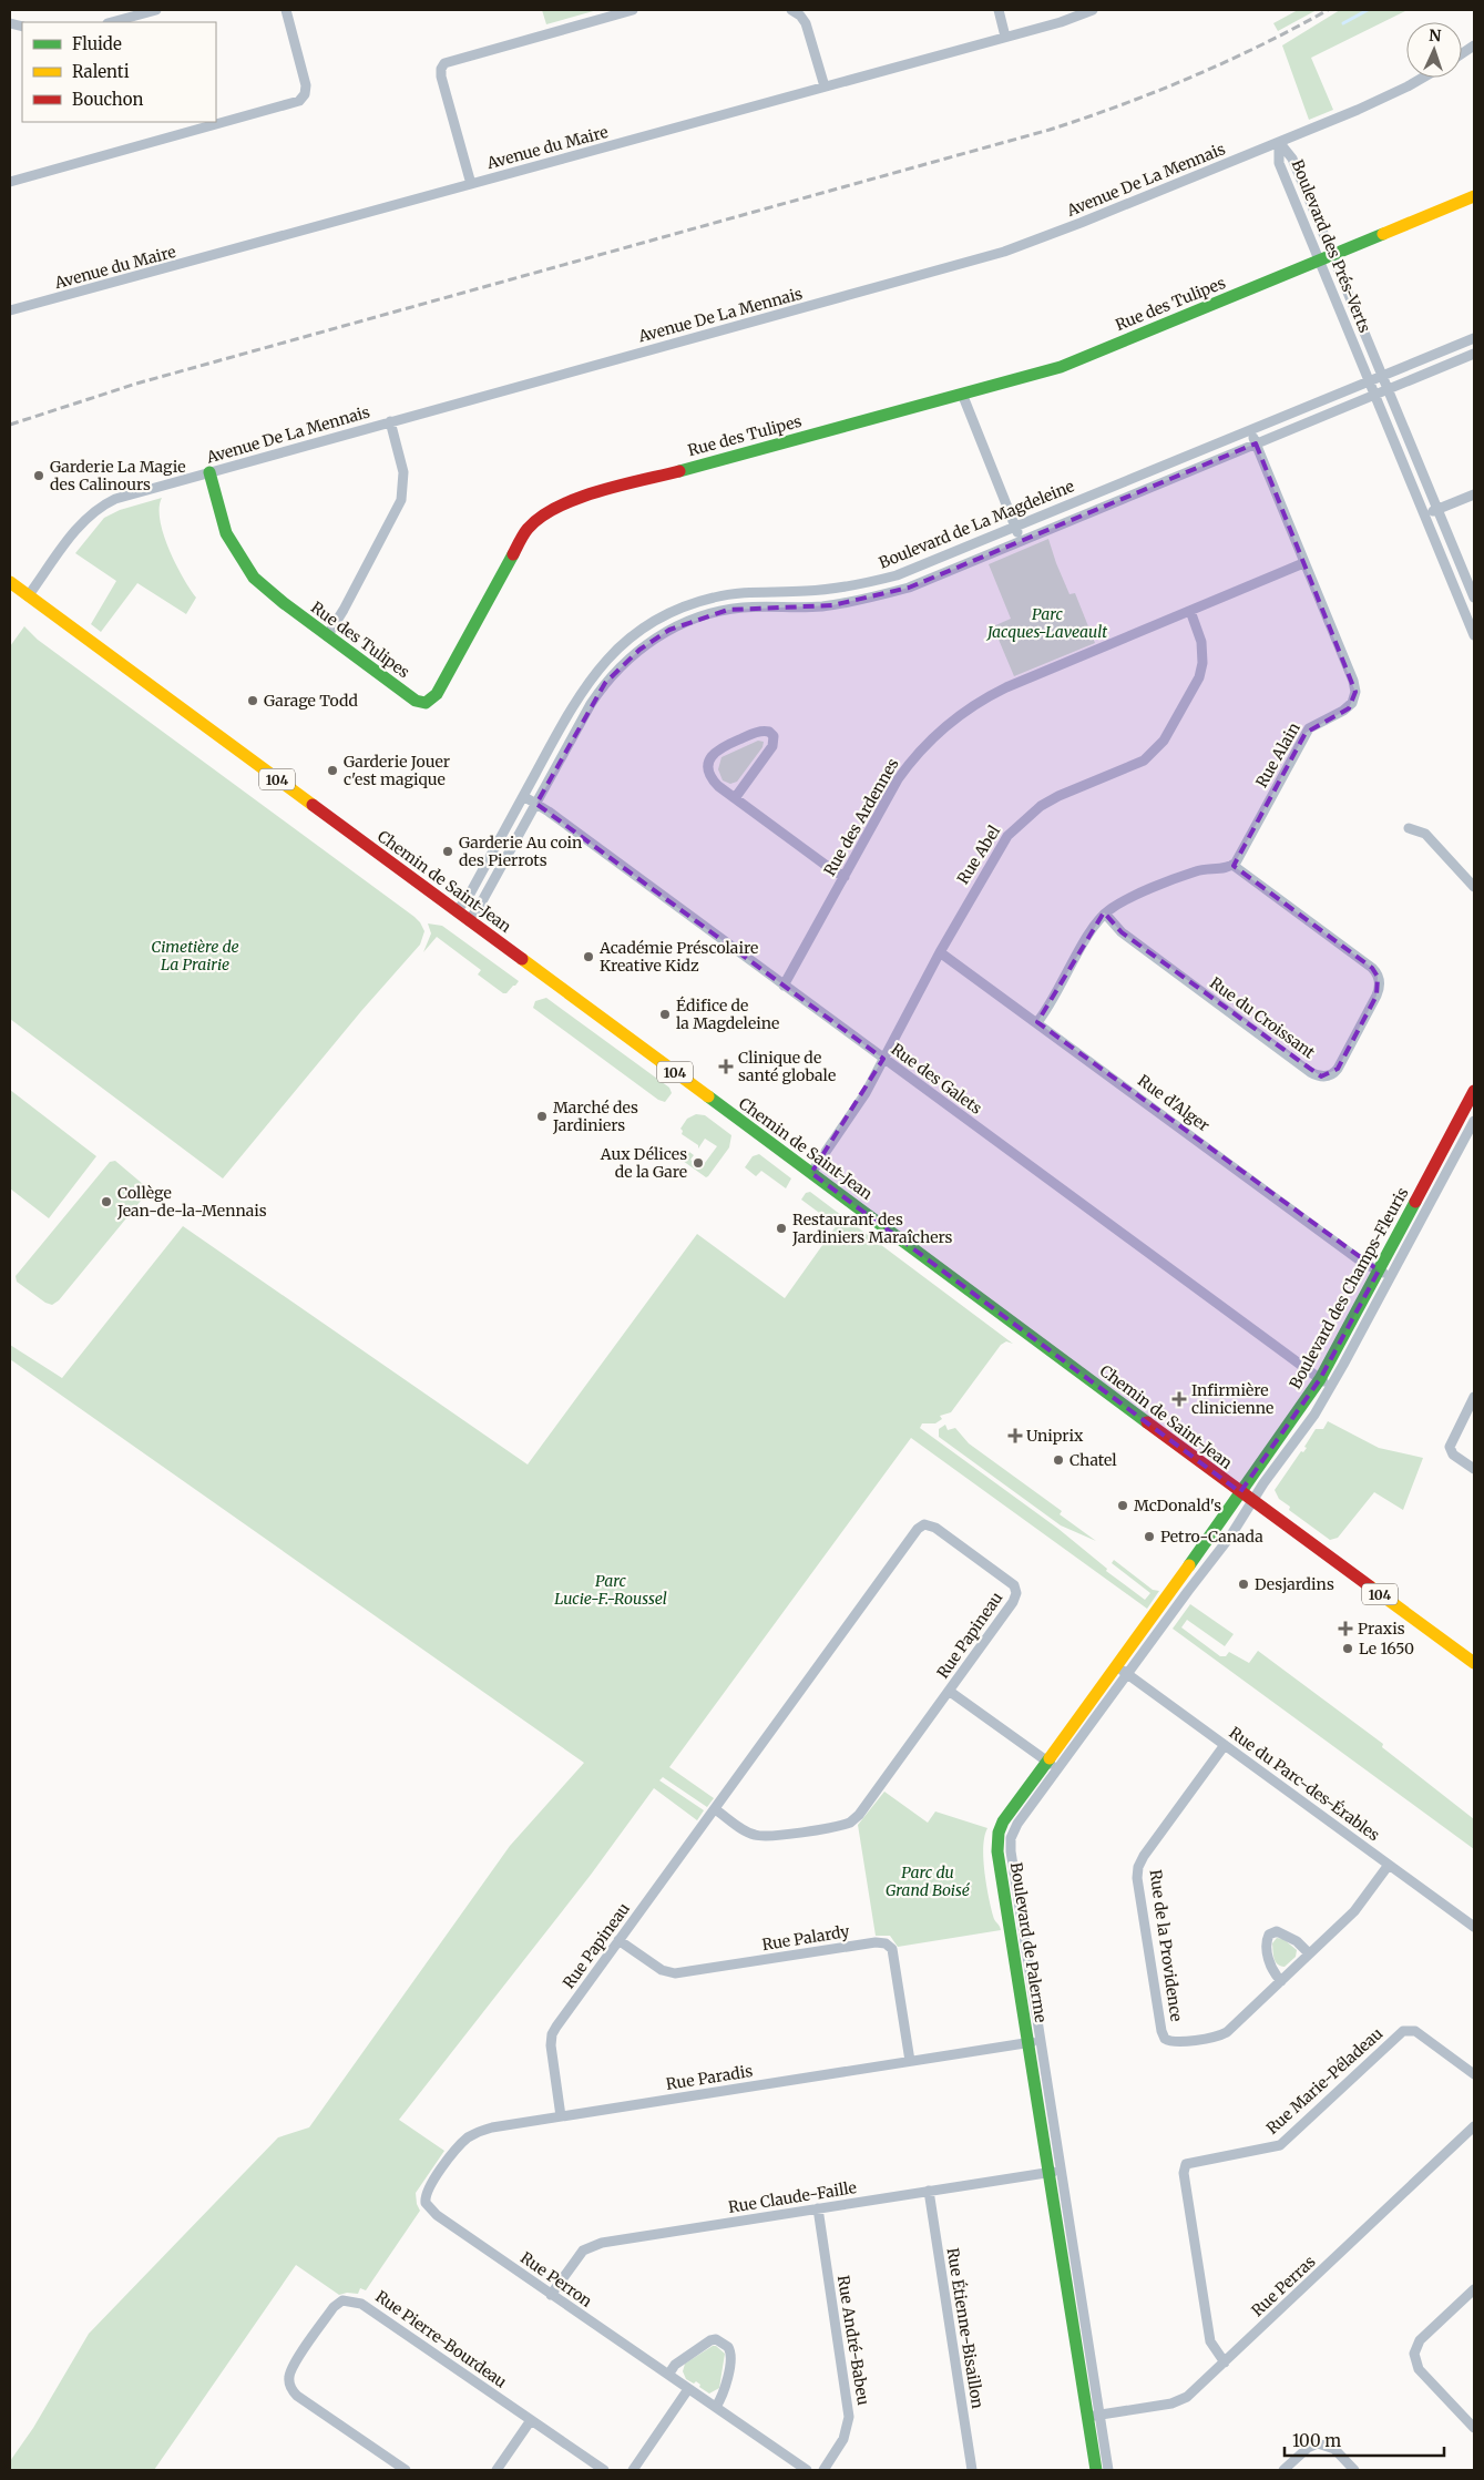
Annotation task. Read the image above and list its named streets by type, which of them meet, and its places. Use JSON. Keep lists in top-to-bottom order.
{
  "streets": {
    "street": [
      "Avenue du Maire",
      "Avenue De La Mennais",
      "Boulevard des Prés-Verts",
      "Rue des Tulipes",
      "Boulevard de La Magdeleine",
      "Rue Alain",
      "104",
      "Rue des Ardennes",
      "Rue Abel",
      "Chemin de Saint-Jean",
      "Rue du Croissant",
      "Rue des Galets",
      "Rue d'Alger",
      "Boulevard des Champs-Fleuris",
      "Rue Papineau",
      "Rue du Parc-des-Érables",
      "Rue Palardy",
      "Boulevard de Palerme",
      "Rue de la Providence",
      "Rue Paradis",
      "Rue Marie-Péladeau",
      "Rue Claude-Faille",
      "Rue Perron",
      "Rue Perras",
      "Rue Étienne-Bisaillon",
      "Rue Pierre-Bourdeau",
      "Rue André-Babeu"
    ]
  },
  "crossings": [
    ["Avenue De La Mennais", "Boulevard des Prés-Verts"],
    ["Avenue De La Mennais", "Rue des Tulipes"],
    ["Avenue De La Mennais", "Chemin de Saint-Jean"],
    ["Boulevard des Prés-Verts", "Rue des Tulipes"],
    ["Boulevard des Prés-Verts", "Boulevard de La Magdeleine"],
    ["Boulevard de La Magdeleine", "Rue Alain"],
    ["Boulevard de La Magdeleine", "Chemin de Saint-Jean"],
    ["Boulevard de La Magdeleine", "Rue des Galets"],
    ["Rue Alain", "Rue des Ardennes"],
    ["Rue Alain", "Rue du Croissant"],
    ["Rue des Ardennes", "Rue Abel"],
    ["Rue des Ardennes", "Rue des Galets"],
    ["Rue Abel", "Chemin de Saint-Jean"],
    ["Rue Abel", "Rue des Galets"],
    ["Rue Abel", "Rue d'Alger"],
    ["Chemin de Saint-Jean", "Boulevard des Champs-Fleuris"],
    ["Chemin de Saint-Jean", "Boulevard de Palerme"],
    ["Rue des Galets", "Boulevard des Champs-Fleuris"],
    ["Rue d'Alger", "Boulevard des Champs-Fleuris"],
    ["Boulevard des Champs-Fleuris", "Boulevard de Palerme"],
    ["Rue Papineau", "Rue Palardy"],
    ["Rue Papineau", "Rue Paradis"],
    ["Rue du Parc-des-Érables", "Boulevard de Palerme"],
    ["Rue du Parc-des-Érables", "Rue de la Providence"],
    ["Rue Palardy", "Rue Paradis"],
    ["Boulevard de Palerme", "Rue Paradis"],
    ["Boulevard de Palerme", "Rue Claude-Faille"],
    ["Boulevard de Palerme", "Rue Perras"],
    ["Rue Paradis", "Rue Perron"],
    ["Rue Marie-Péladeau", "Rue Perras"],
    ["Rue Claude-Faille", "Rue Perron"],
    ["Rue Claude-Faille", "Rue Étienne-Bisaillon"],
    ["Rue Claude-Faille", "Rue André-Babeu"]
  ],
  "parks": [
    "Parc Jacques-Laveault",
    "Cimetière de La Prairie",
    "Parc Lucie-F.-Roussel",
    "Parc du Grand Boisé"
  ],
  "places": {
    "other": [
      "Garderie La Magie des Calinours",
      "Garage Todd",
      "Garderie Jouer c'est magique",
      "Garderie Au coin des Pierrots",
      "Académie Préscolaire Kreative Kidz",
      "Édifice de la Magdeleine",
      "Marché des Jardiniers",
      "Aux Délices de la Gare",
      "Collège Jean-de-la-Mennais",
      "Restaurant des Jardiniers Maraîchers",
      "Chatel",
      "McDonald's",
      "Petro-Canada",
      "Desjardins",
      "Le 1650"
    ],
    "health": [
      "Clinique de santé globale",
      "Infirmière clinicienne",
      "Uniprix",
      "Praxis"
    ]
  },
  "legend": ["Fluide", "Ralenti", "Bouchon"],
  "scale_bar": "100 m",
  "north": "top"
}
